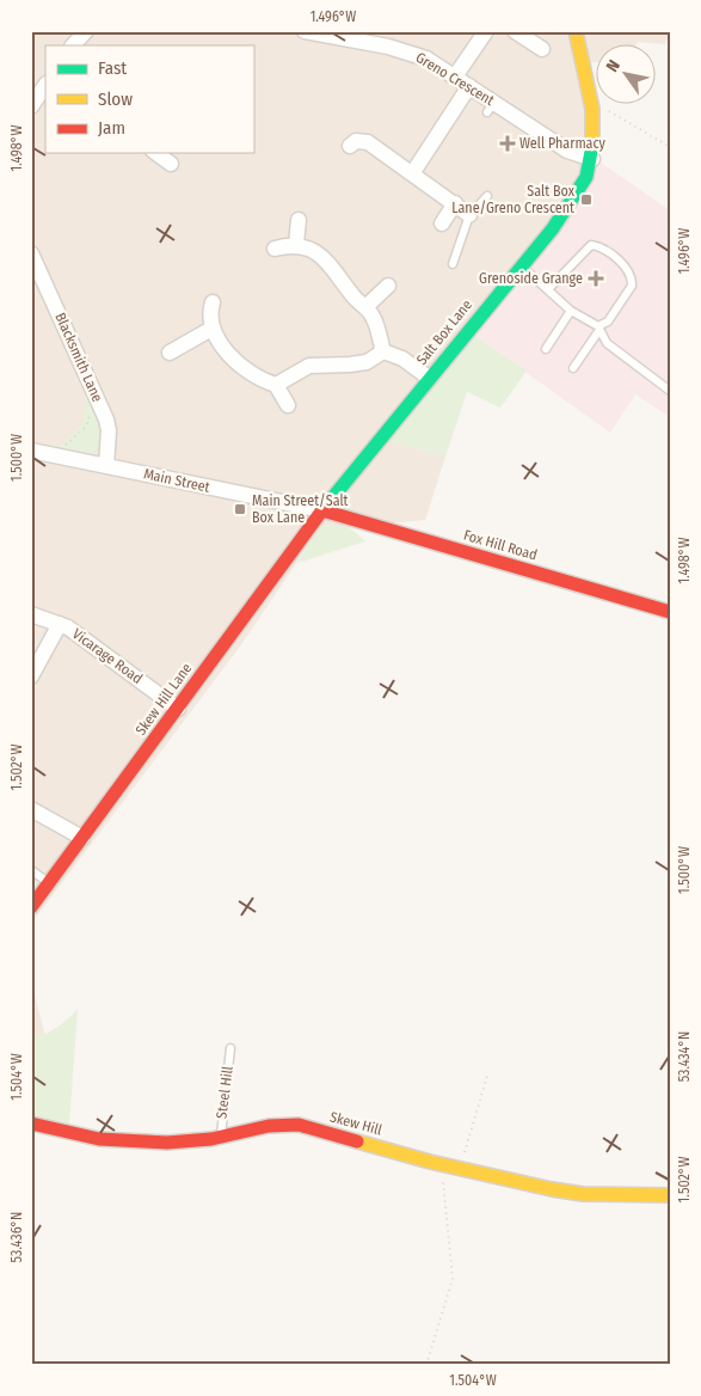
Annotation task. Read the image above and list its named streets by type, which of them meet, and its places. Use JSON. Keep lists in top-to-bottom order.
{
  "streets": {
    "street": [
      "Greno Crescent",
      "Salt Box Lane",
      "Blacksmith Lane",
      "Main Street",
      "Fox Hill Road",
      "Vicarage Road",
      "Skew Hill Lane",
      "Skew Hill"
    ],
    "lane": ["Steel Hill"]
  },
  "crossings": [
    ["Greno Crescent", "Salt Box Lane"],
    ["Salt Box Lane", "Main Street"],
    ["Salt Box Lane", "Fox Hill Road"],
    ["Salt Box Lane", "Skew Hill Lane"],
    ["Blacksmith Lane", "Main Street"],
    ["Main Street", "Fox Hill Road"],
    ["Main Street", "Skew Hill Lane"],
    ["Fox Hill Road", "Skew Hill Lane"],
    ["Vicarage Road", "Skew Hill Lane"],
    ["Steel Hill", "Skew Hill"]
  ],
  "places": {
    "health": ["Well Pharmacy", "Grenoside Grange"],
    "transit": ["Salt Box Lane/Greno Crescent", "Main Street/Salt Box Lane"]
  },
  "legend": ["Fast", "Slow", "Jam"],
  "north": "top left",
  "coordinates": [
    "1.496°W",
    "1.498°W",
    "1.500°W",
    "1.502°W",
    "53.434°N",
    "1.504°W",
    "53.436°N"
  ]
}
